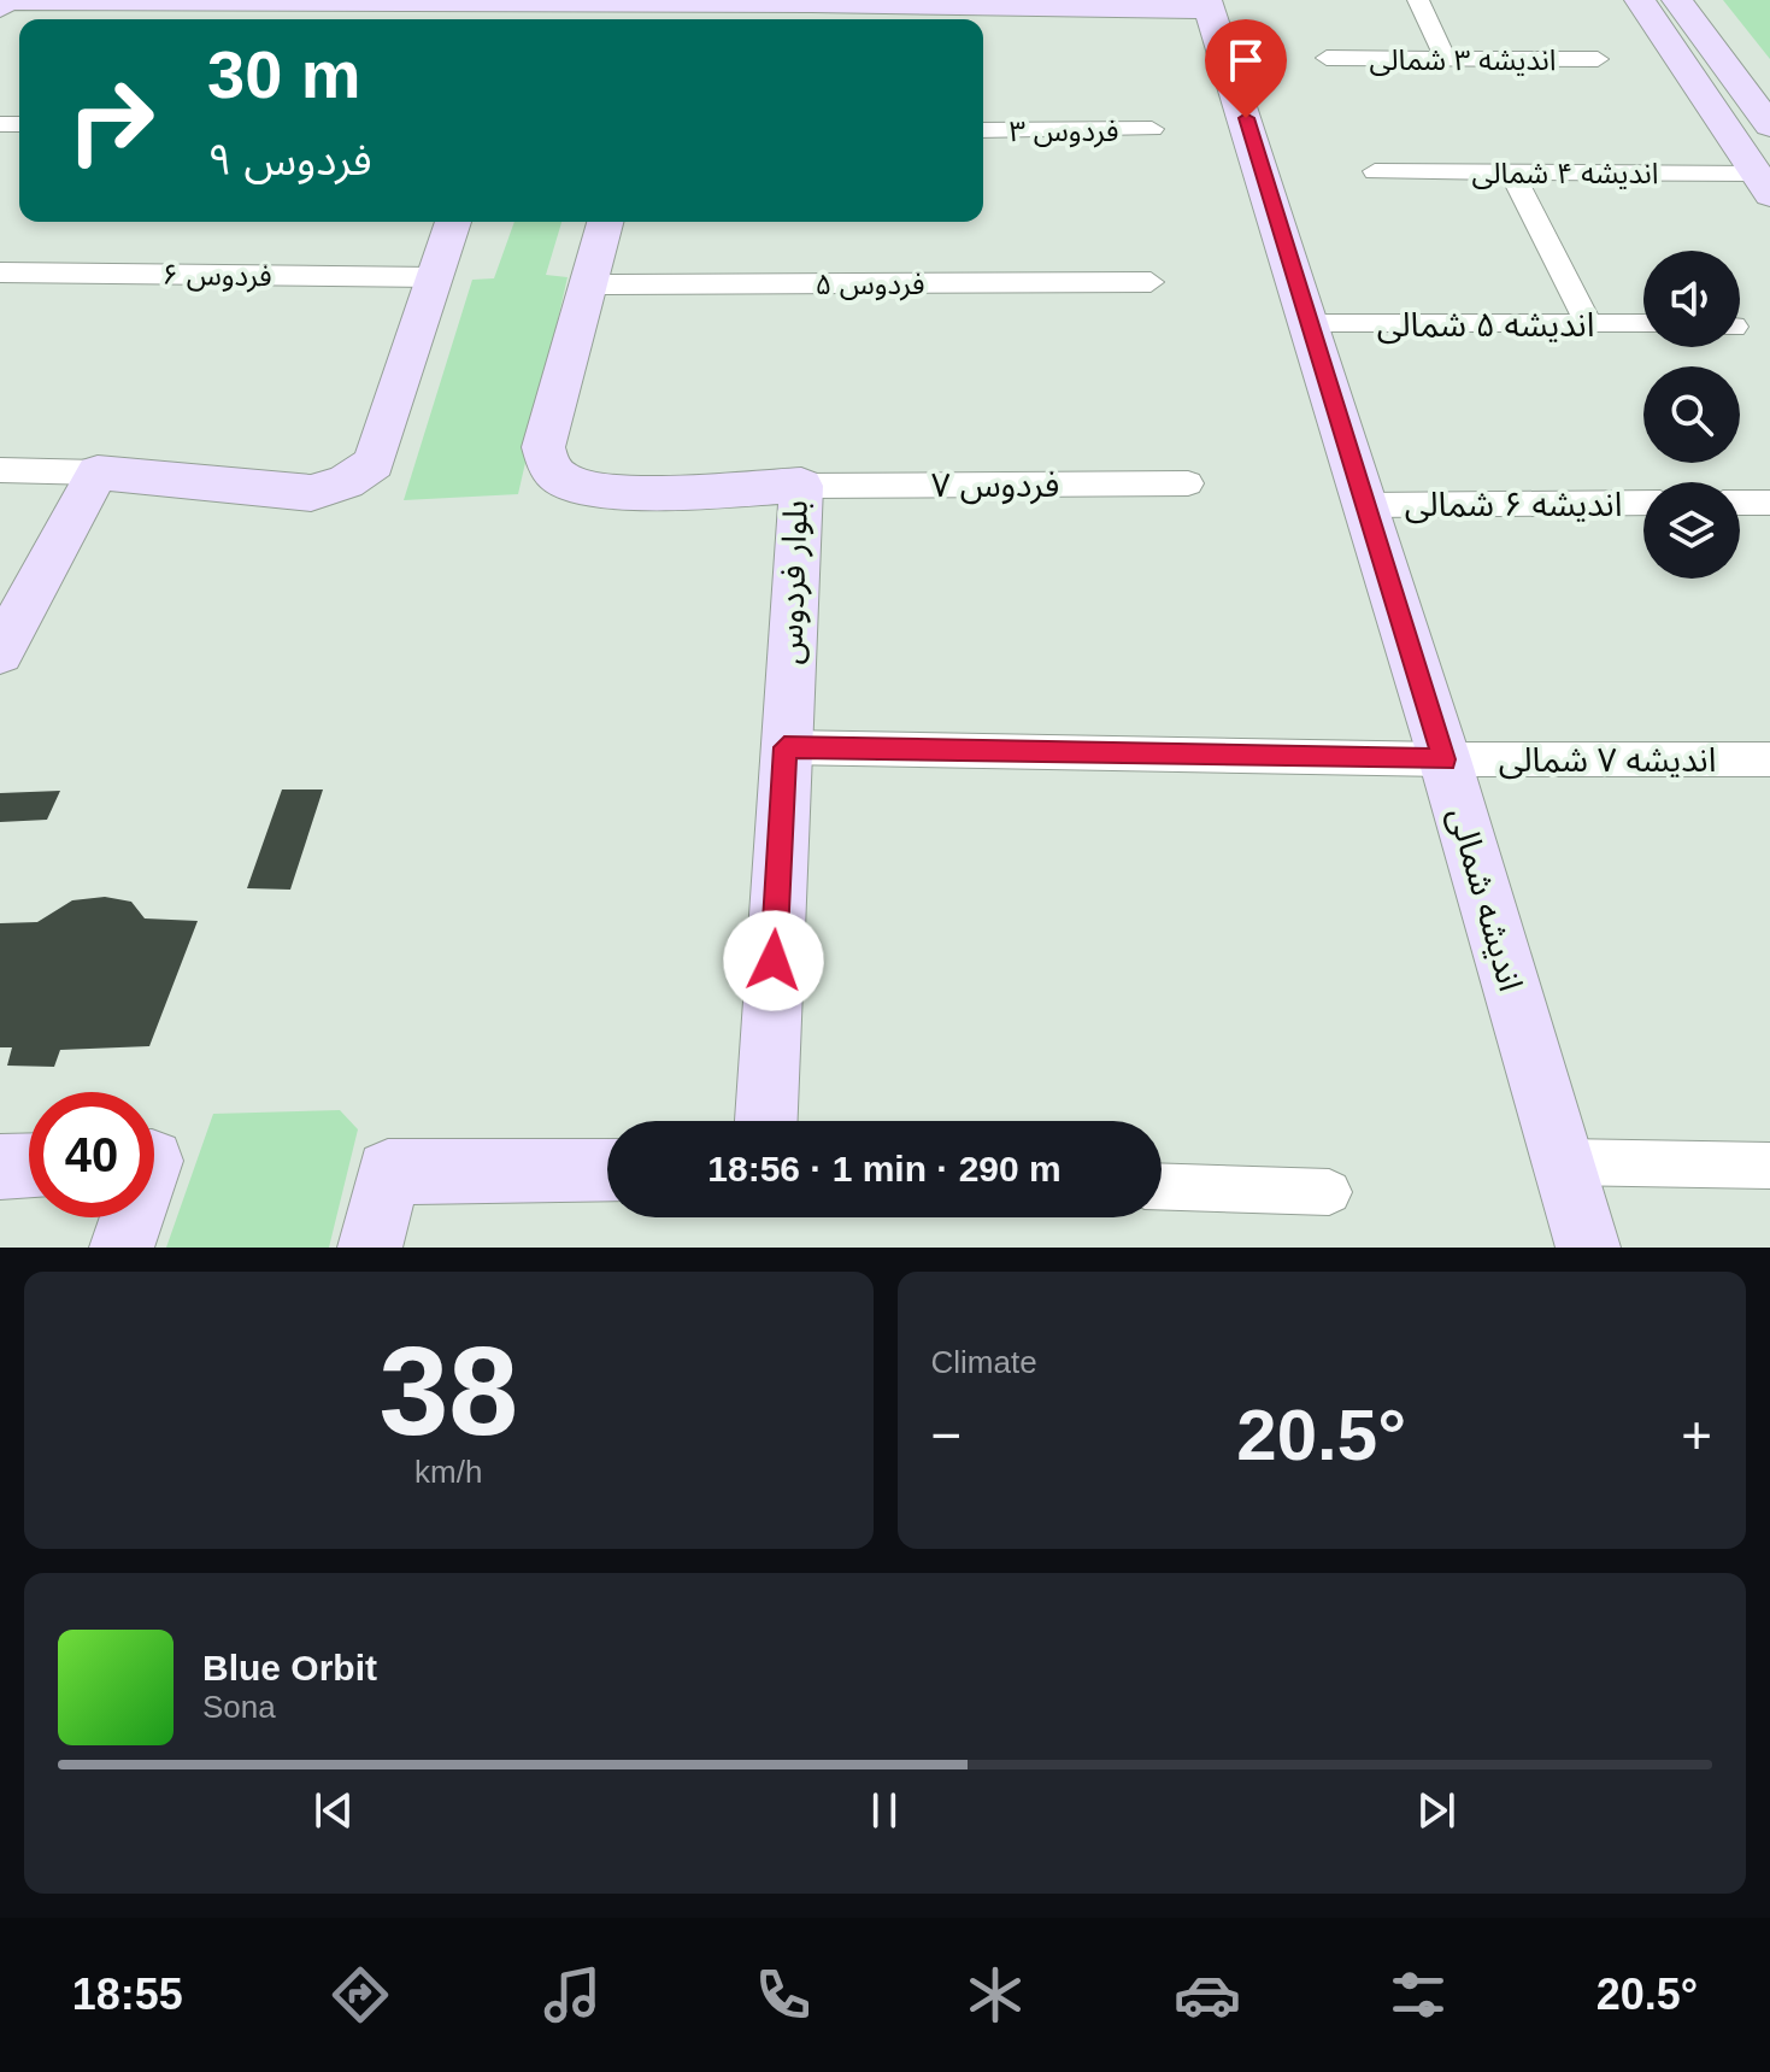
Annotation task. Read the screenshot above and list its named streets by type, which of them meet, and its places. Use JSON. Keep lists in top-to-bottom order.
{
  "streets": {
    "street": [
      "اندیشه ۳ شمالی",
      "فردوس ۳",
      "اندیشه ۴ شمالی",
      "فردوس ۶",
      "فردوس ۵",
      "اندیشه ۵ شمالی",
      "فردوس ۷",
      "اندیشه ۶ شمالی",
      "بلوار فردوس",
      "اندیشه ۷ شمالی",
      "اندیشه شمالی"
    ]
  },
  "crossings": [
    ["فردوس ۵", "بلوار فردوس"],
    ["اندیشه ۵ شمالی", "اندیشه شمالی"],
    ["فردوس ۷", "بلوار فردوس"],
    ["اندیشه ۶ شمالی", "اندیشه شمالی"],
    ["بلوار فردوس", "اندیشه ۷ شمالی"],
    ["اندیشه ۷ شمالی", "اندیشه شمالی"]
  ],
  "page": {
    "turn": ["30 m", "فردوس ۹"],
    "limit": "40",
    "trip": "18:56 · 1 min · 290 m",
    "tile": [
      ["38", "km/h"],
      "Climate"
    ],
    "heat": ["−", "20.5°", "+"],
    "song": ["Blue Orbit", "Sona"],
    "tabs": ["18:55", "20.5°"]
  }
}
